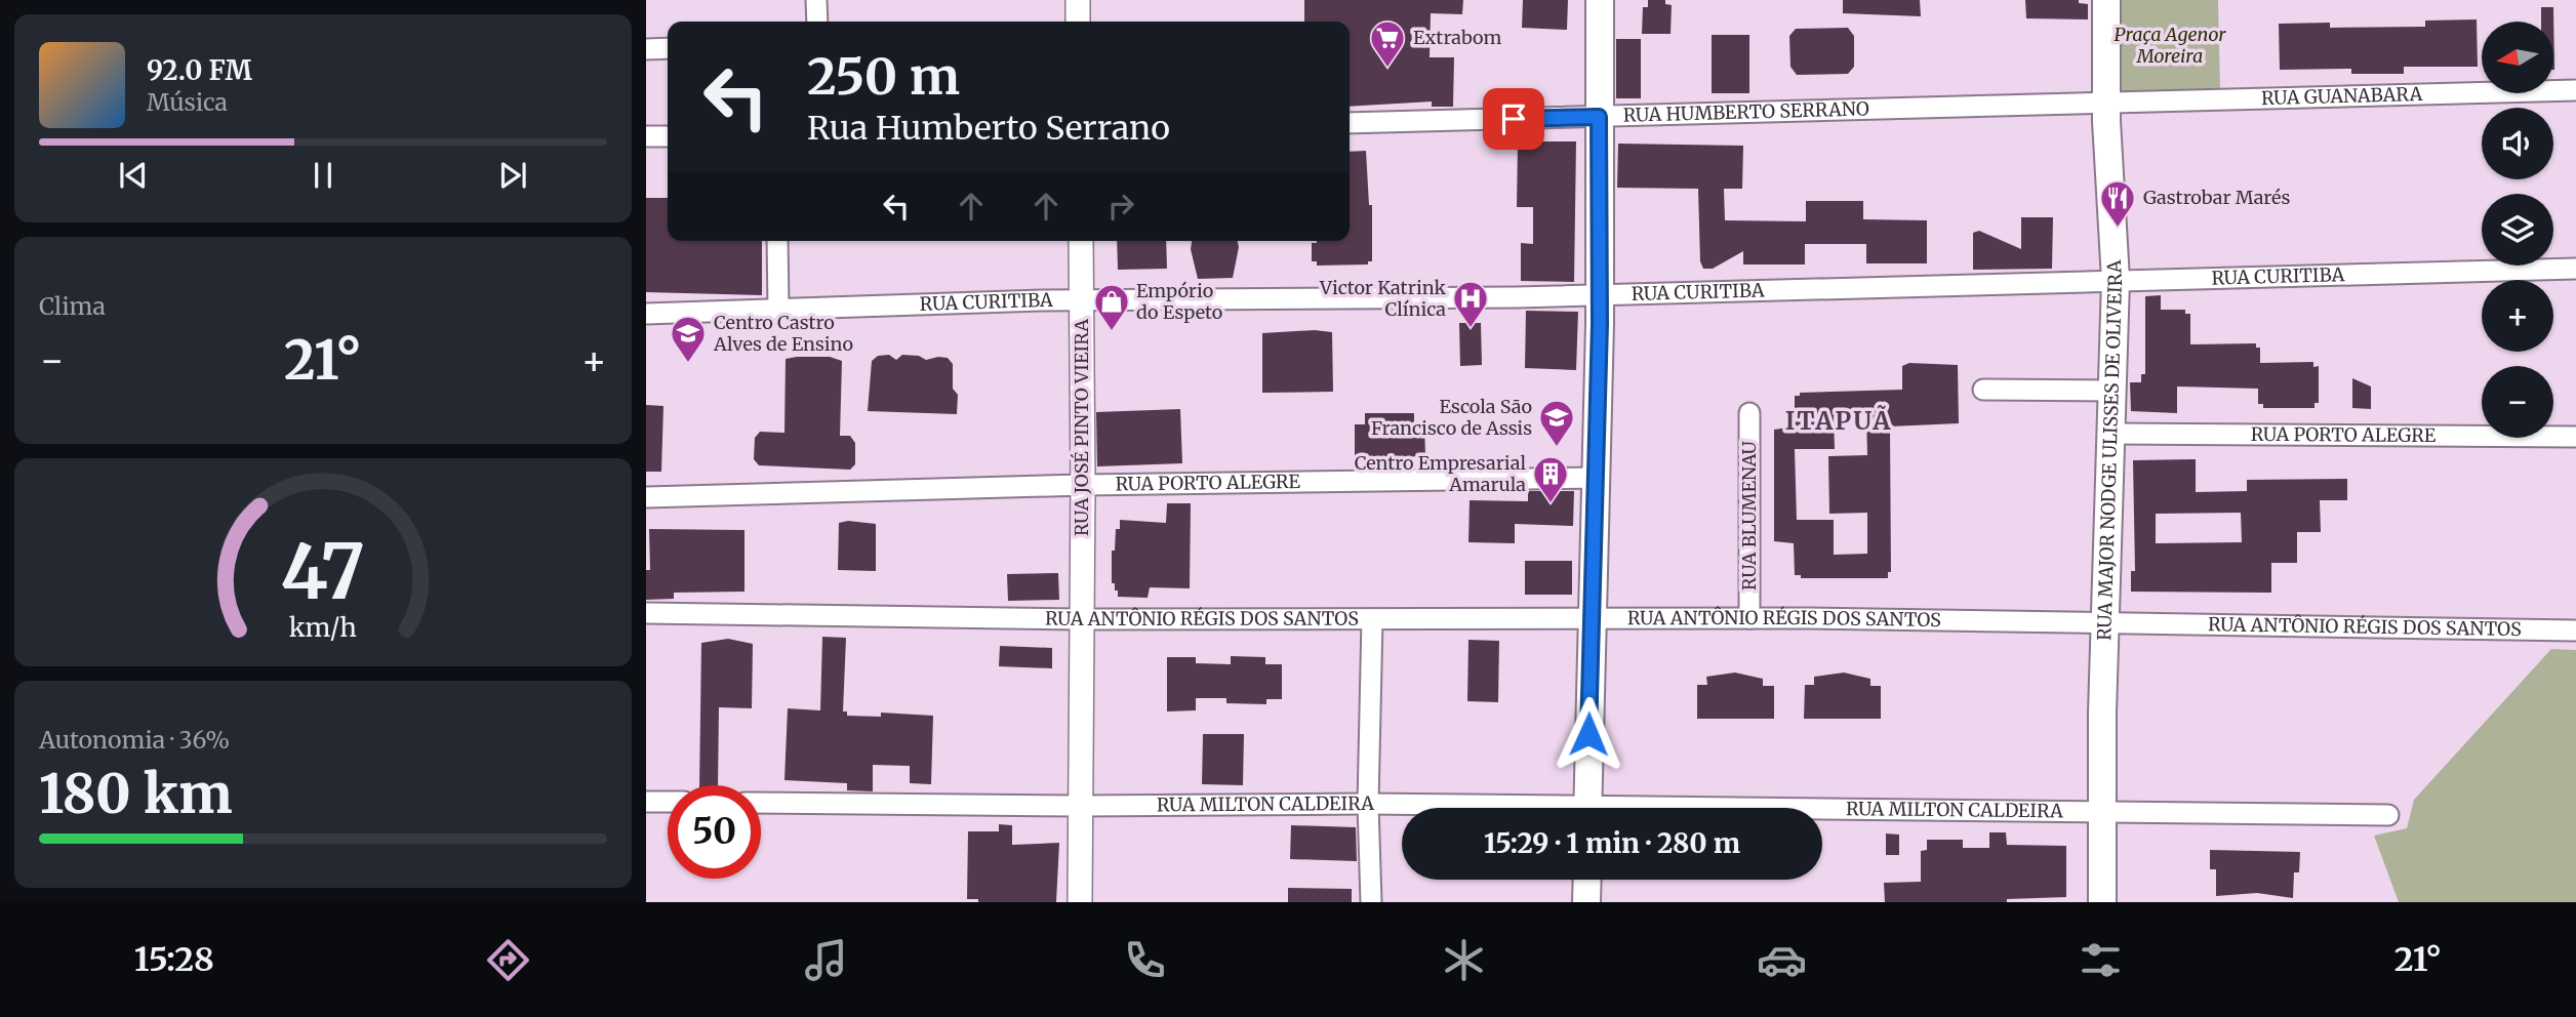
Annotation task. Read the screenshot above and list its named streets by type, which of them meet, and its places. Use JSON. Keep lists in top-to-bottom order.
{
  "streets": {
    "main road": ["RUA MAJOR NODGE ULISSES DE OLIVEIRA"],
    "street": [
      "RUA GUANABARA",
      "RUA HUMBERTO SERRANO",
      "RUA CURITIBA",
      "RUA JOSÉ PINTO VIEIRA",
      "RUA PORTO ALEGRE",
      "RUA BLUMENAU",
      "RUA ANTÔNIO RÉGIS DOS SANTOS",
      "RUA MILTON CALDEIRA"
    ]
  },
  "crossings": [
    ["RUA GUANABARA", "RUA HUMBERTO SERRANO"],
    ["RUA GUANABARA", "RUA MAJOR NODGE ULISSES DE OLIVEIRA"],
    ["RUA HUMBERTO SERRANO", "RUA MAJOR NODGE ULISSES DE OLIVEIRA"],
    ["RUA CURITIBA", "RUA JOSÉ PINTO VIEIRA"],
    ["RUA CURITIBA", "RUA MAJOR NODGE ULISSES DE OLIVEIRA"],
    ["RUA JOSÉ PINTO VIEIRA", "RUA PORTO ALEGRE"],
    ["RUA JOSÉ PINTO VIEIRA", "RUA ANTÔNIO RÉGIS DOS SANTOS"],
    ["RUA JOSÉ PINTO VIEIRA", "RUA MILTON CALDEIRA"],
    ["RUA PORTO ALEGRE", "RUA MAJOR NODGE ULISSES DE OLIVEIRA"],
    ["RUA MAJOR NODGE ULISSES DE OLIVEIRA", "RUA ANTÔNIO RÉGIS DOS SANTOS"],
    ["RUA MAJOR NODGE ULISSES DE OLIVEIRA", "RUA MILTON CALDEIRA"],
    ["RUA BLUMENAU", "RUA ANTÔNIO RÉGIS DOS SANTOS"]
  ],
  "districts": ["ITAPUÃ"],
  "parks": ["Praça Agenor Moreira"],
  "places": {
    "supermarket": ["Extrabom"],
    "restaurant": ["Gastrobar Marés"],
    "hospital": ["Victor Katrink Clínica"],
    "shop": ["Empório do Espeto"],
    "school or university": ["Centro Castro Alves de Ensino", "Escola São Francisco de Assis"],
    "building": ["Centro Empresarial Amarula"]
  },
  "north": "left",
  "page": {
    "map_buttons": ["+", "−"],
    "turn": ["250 m", "Rua Humberto Serrano"],
    "song": ["92.0 FM", "Música"],
    "tile": [
      "Clima",
      ["Autonomia · 36%", "180 km"]
    ],
    "heat": ["−", "21°", "+"],
    "limit": "50",
    "trip": "15:29 · 1 min · 280 m",
    "tabs": ["15:28", "21°"],
    "gauge": ["47", "km/h"]
  }
}
